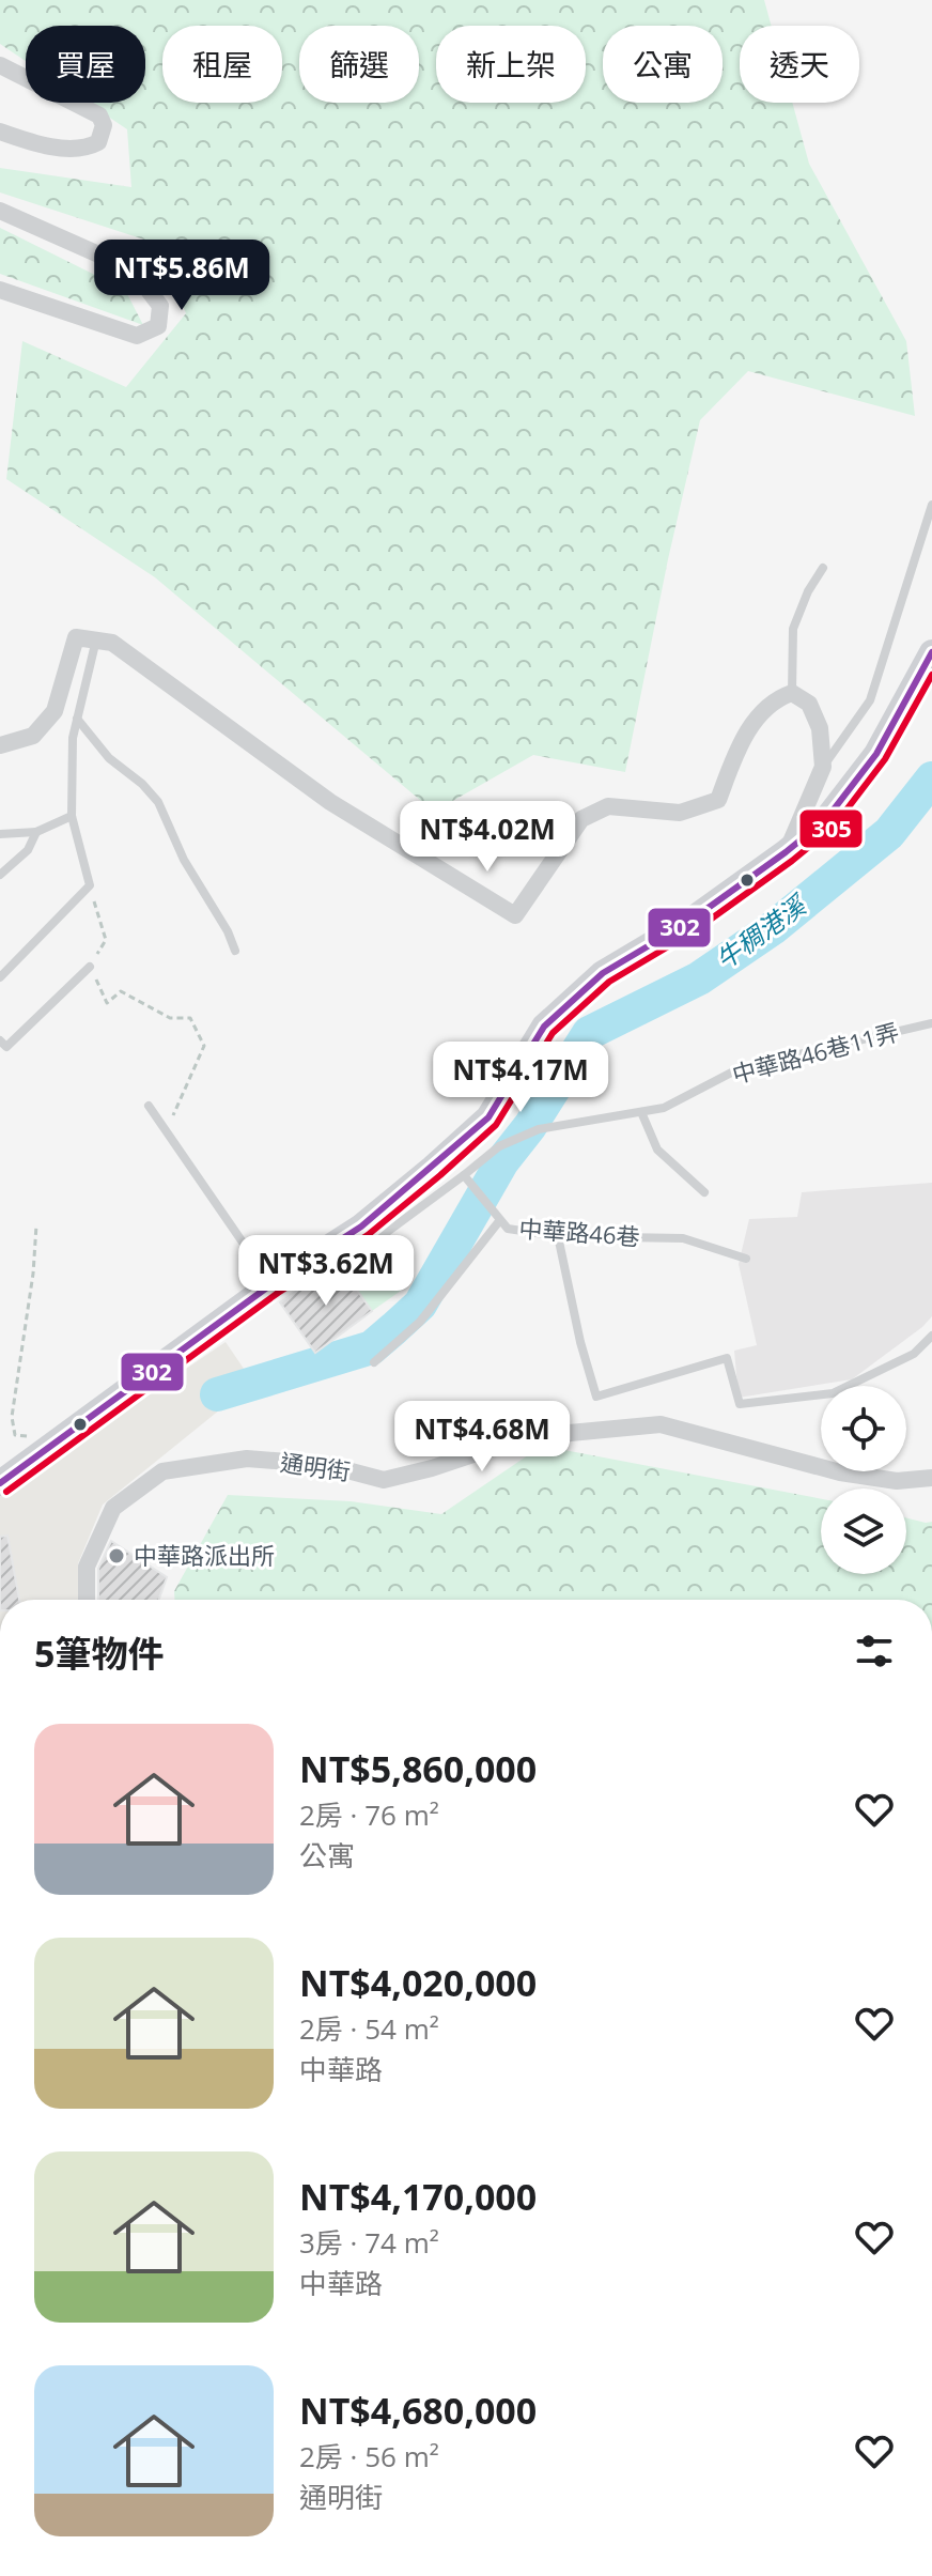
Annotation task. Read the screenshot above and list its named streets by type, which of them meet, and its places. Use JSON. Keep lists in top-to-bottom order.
{
  "streets": {
    "street": ["通明街"],
    "lane": ["中華路46巷11弄", "中華路46巷"]
  },
  "crossings": [
    ["中華路46巷11弄", "中華路46巷"]
  ],
  "water": ["牛稠港溪"],
  "places": ["中華路派出所"],
  "lines": ["transit line 302", "transit line 305"],
  "page": {
    "chip": [
      "買屋",
      "租屋",
      "篩選",
      "新上架",
      "公寓",
      "透天"
    ],
    "price": [
      "NT$5.86M",
      "NT$4.02M",
      "NT$4.17M",
      "NT$3.62M",
      "NT$4.68M"
    ],
    "heading": "5筆物件",
    "list": [
      {
        "name": "NT$5,860,000",
        "note": "2房 · 76 m² · 公寓"
      },
      {
        "name": "NT$4,020,000",
        "note": "2房 · 54 m² · 中華路"
      },
      {
        "name": "NT$4,170,000",
        "note": "3房 · 74 m² · 中華路"
      },
      {
        "name": "NT$4,680,000",
        "note": "2房 · 56 m² · 通明街"
      }
    ]
  }
}
